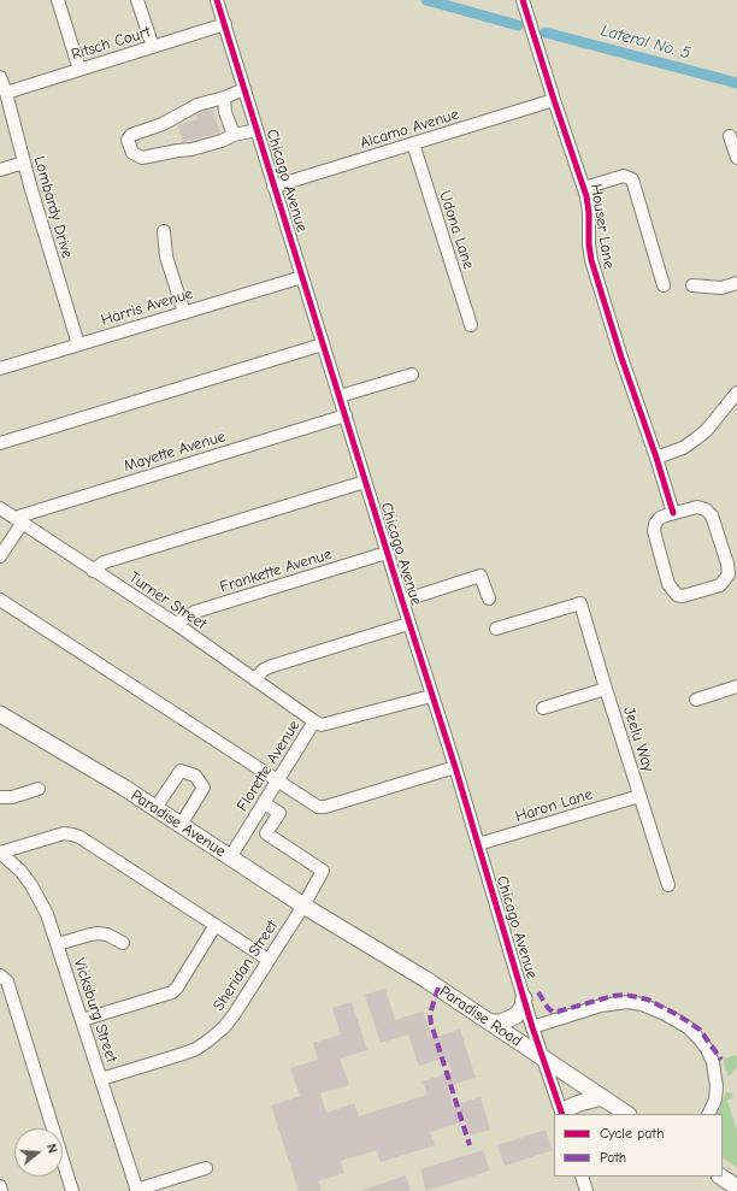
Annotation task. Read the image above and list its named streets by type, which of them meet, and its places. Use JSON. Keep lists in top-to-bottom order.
{
  "streets": {
    "main road": ["Paradise Avenue", "Paradise Road"],
    "street": [
      "Ritsch Court",
      "Alcamo Avenue",
      "Chicago Avenue",
      "Lombardy Drive",
      "Houser Lane",
      "Udona Lane",
      "Harris Avenue",
      "Mayette Avenue",
      "Frankette Avenue",
      "Turner Street",
      "Jeelu Way",
      "Florette Avenue",
      "Haron Lane",
      "Sheridan Street",
      "Vicksburg Street"
    ]
  },
  "crossings": [
    ["Ritsch Court", "Chicago Avenue"],
    ["Ritsch Court", "Lombardy Drive"],
    ["Alcamo Avenue", "Chicago Avenue"],
    ["Alcamo Avenue", "Houser Lane"],
    ["Alcamo Avenue", "Udona Lane"],
    ["Chicago Avenue", "Harris Avenue"],
    ["Chicago Avenue", "Mayette Avenue"],
    ["Chicago Avenue", "Frankette Avenue"],
    ["Chicago Avenue", "Florette Avenue"],
    ["Chicago Avenue", "Haron Lane"],
    ["Chicago Avenue", "Paradise Road"],
    ["Lombardy Drive", "Harris Avenue"],
    ["Mayette Avenue", "Turner Street"],
    ["Frankette Avenue", "Turner Street"],
    ["Turner Street", "Florette Avenue"],
    ["Jeelu Way", "Haron Lane"],
    ["Florette Avenue", "Paradise Avenue"],
    ["Florette Avenue", "Sheridan Street"],
    ["Paradise Avenue", "Sheridan Street"],
    ["Paradise Avenue", "Paradise Road"],
    ["Sheridan Street", "Vicksburg Street"]
  ],
  "water": ["Lateral No. 5"],
  "legend": ["Cycle path", "Path"],
  "north": "right"
}
